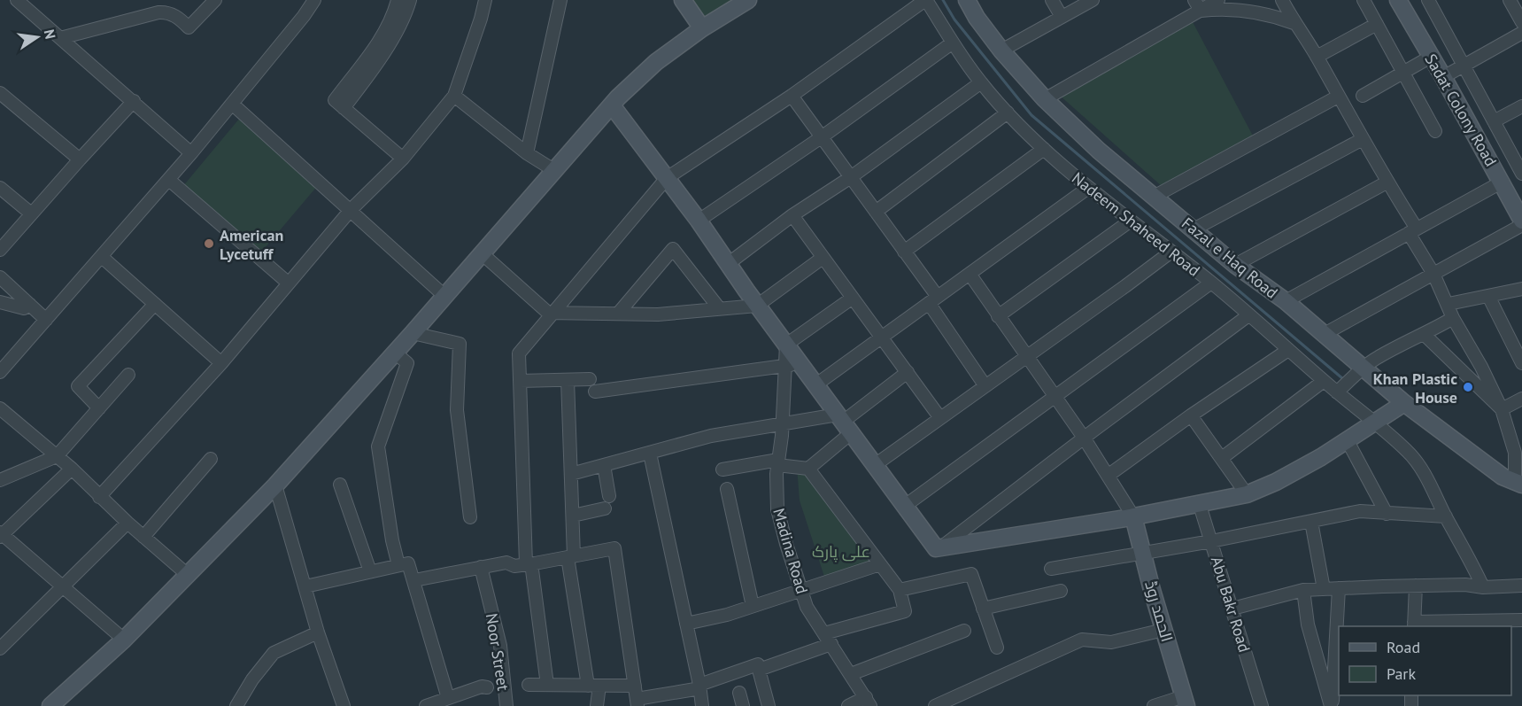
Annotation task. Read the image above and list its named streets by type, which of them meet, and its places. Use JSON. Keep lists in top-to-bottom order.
{
  "streets": {
    "street": [
      "Sadat Colony Road",
      "Nadeem Shaheed Road",
      "Fazal e Haq Road",
      "Madina Road",
      "Abu Bakr Road",
      "الحمد روڈ",
      "Noor Street"
    ]
  },
  "parks": ["علی پارک"],
  "places": ["American Lycetuff", "Khan Plastic House"],
  "legend": ["Road", "Park"],
  "north": "right"
}
